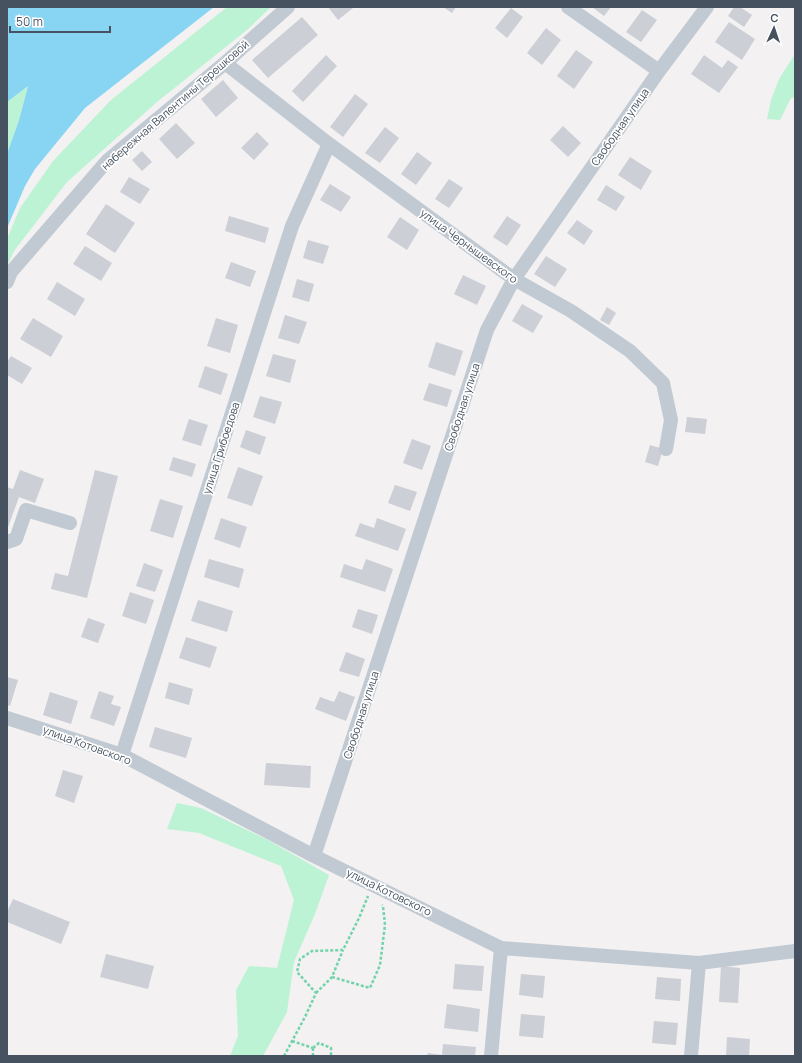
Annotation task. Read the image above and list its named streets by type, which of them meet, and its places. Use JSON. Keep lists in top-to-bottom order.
{
  "streets": {
    "street": [
      "набережная Валентины Терешковой",
      "Свободная улица",
      "улица Чернышевского",
      "улица Грибоедова",
      "улица Котовского"
    ]
  },
  "crossings": [
    ["набережная Валентины Терешковой", "улица Чернышевского"],
    ["Свободная улица", "улица Чернышевского"],
    ["Свободная улица", "улица Котовского"],
    ["улица Чернышевского", "улица Грибоедова"],
    ["улица Грибоедова", "улица Котовского"]
  ],
  "scale_bar": "50 m",
  "north": "top"
}
